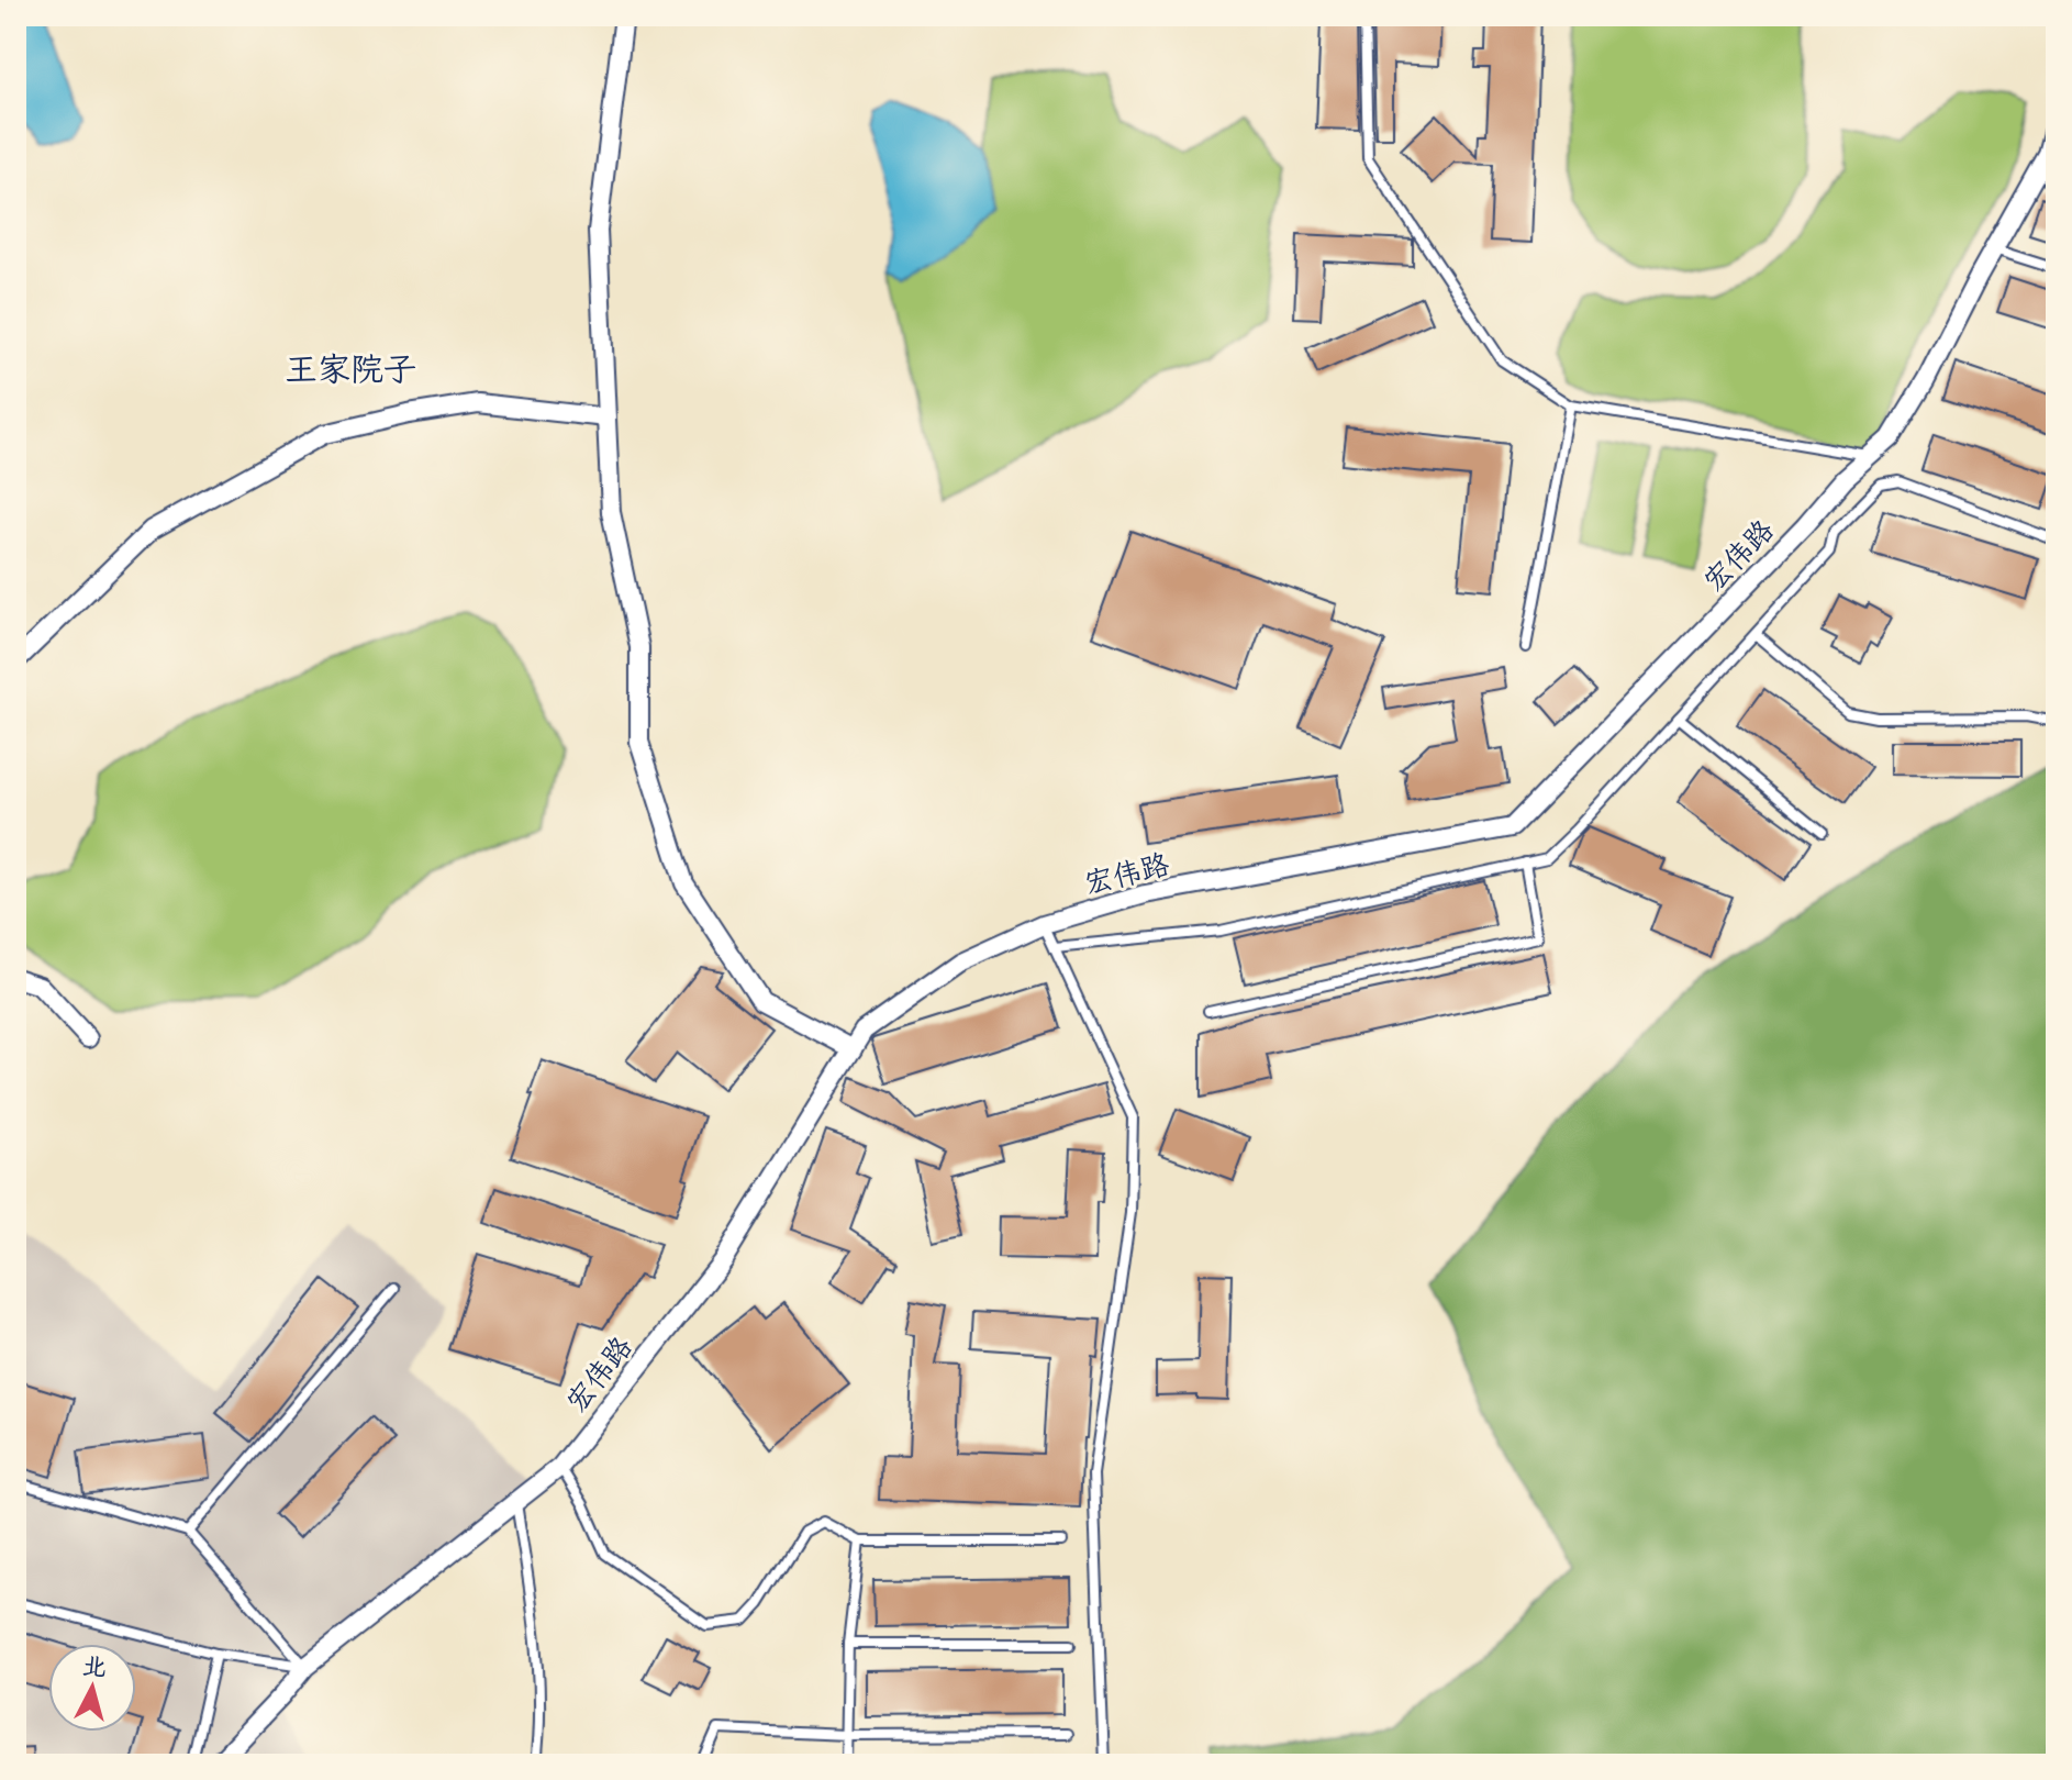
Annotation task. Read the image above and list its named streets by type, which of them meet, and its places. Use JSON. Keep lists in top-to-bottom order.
{
  "streets": {
    "street": ["宏伟路"]
  },
  "districts": ["王家院子"],
  "north": "top"
}
